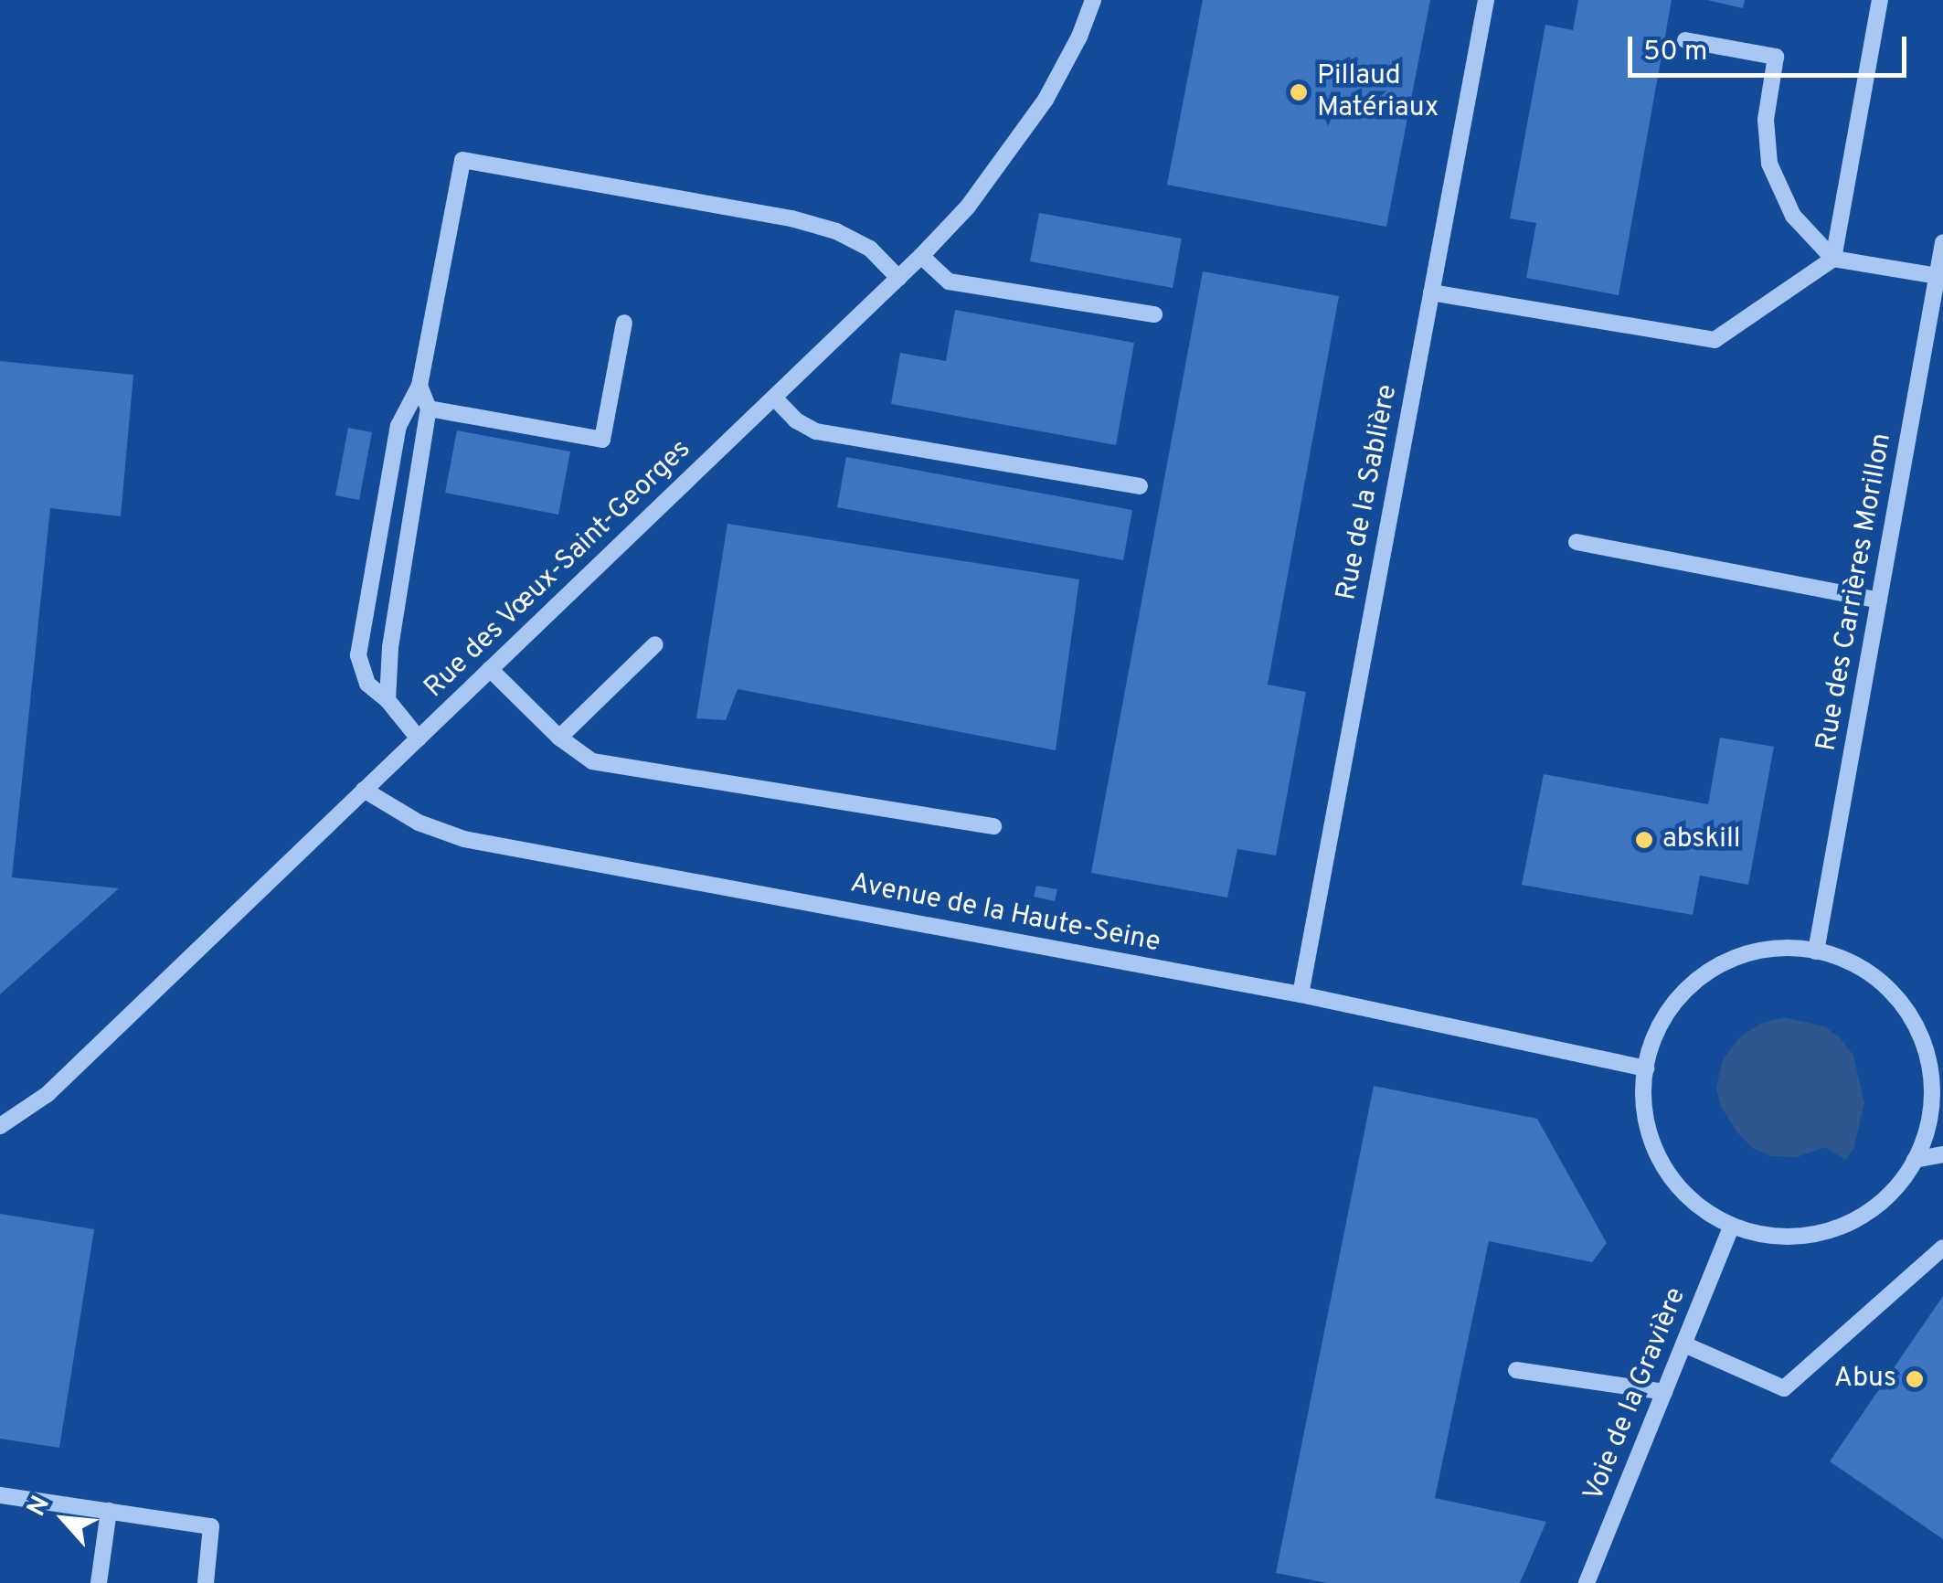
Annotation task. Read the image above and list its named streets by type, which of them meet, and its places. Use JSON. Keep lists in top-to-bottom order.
{
  "streets": {
    "street": [
      "Rue de la Sablière",
      "Rue des Vœux-Saint-Georges",
      "Rue des Carrières Morillon",
      "Avenue de la Haute-Seine",
      "Voie de la Gravière"
    ]
  },
  "crossings": [
    ["Rue de la Sablière", "Avenue de la Haute-Seine"],
    ["Rue des Vœux-Saint-Georges", "Avenue de la Haute-Seine"],
    ["Rue des Carrières Morillon", "Avenue de la Haute-Seine"],
    ["Rue des Carrières Morillon", "Voie de la Gravière"],
    ["Avenue de la Haute-Seine", "Voie de la Gravière"]
  ],
  "places": ["Pillaud Matériaux", "abskill", "Abus"],
  "scale_bar": "50 m",
  "north": "top left"
}
